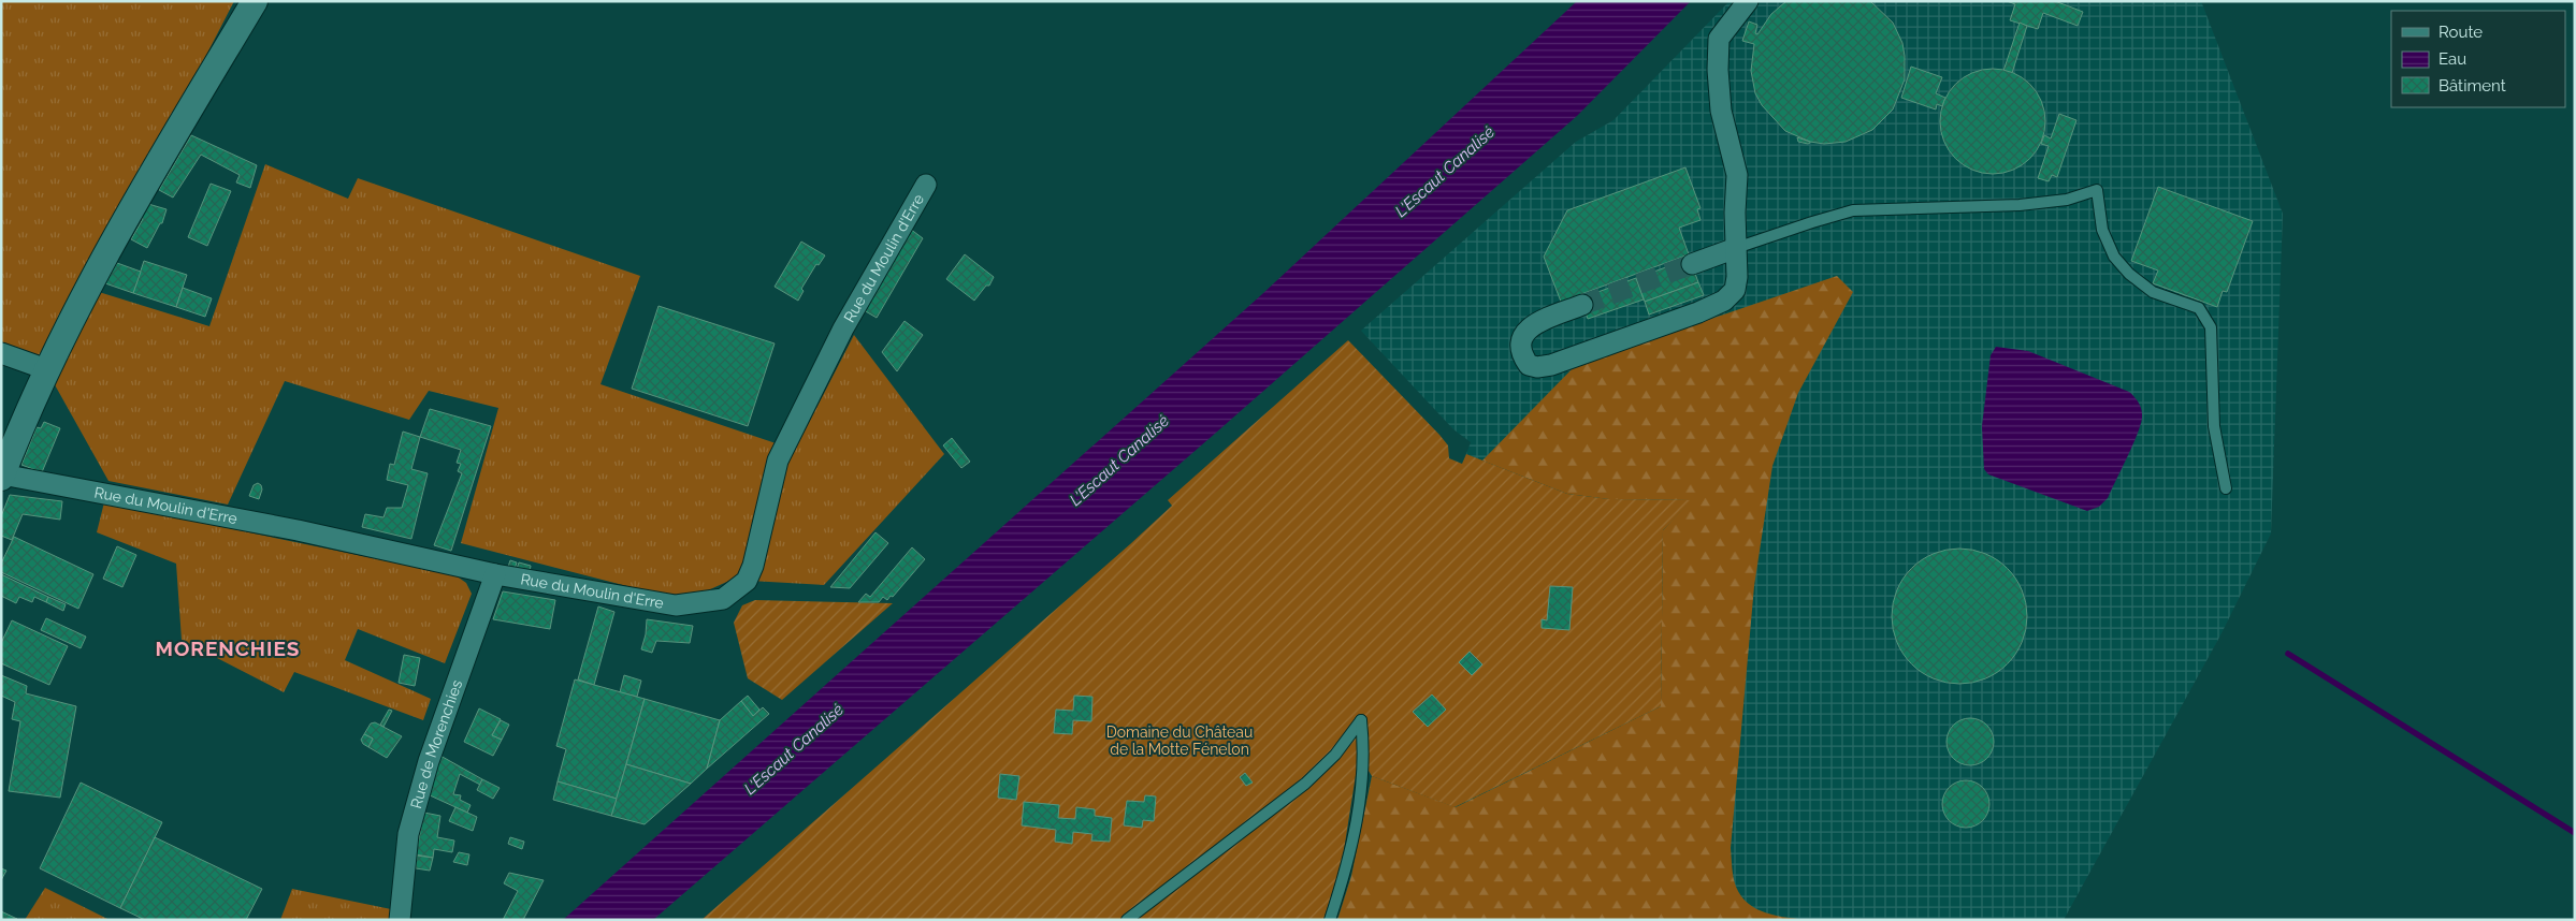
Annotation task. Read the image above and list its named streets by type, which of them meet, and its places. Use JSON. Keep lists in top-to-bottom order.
{
  "streets": {
    "street": ["Rue du Moulin d'Erre", "Rue de Morenchies"]
  },
  "crossings": [
    ["Rue du Moulin d'Erre", "Rue de Morenchies"]
  ],
  "districts": ["MORENCHIES"],
  "water": ["L'Escaut Canalisé"],
  "parks": ["Domaine du Château de la Motte Fénelon"],
  "legend": ["Route", "Eau", "Bâtiment"]
}
